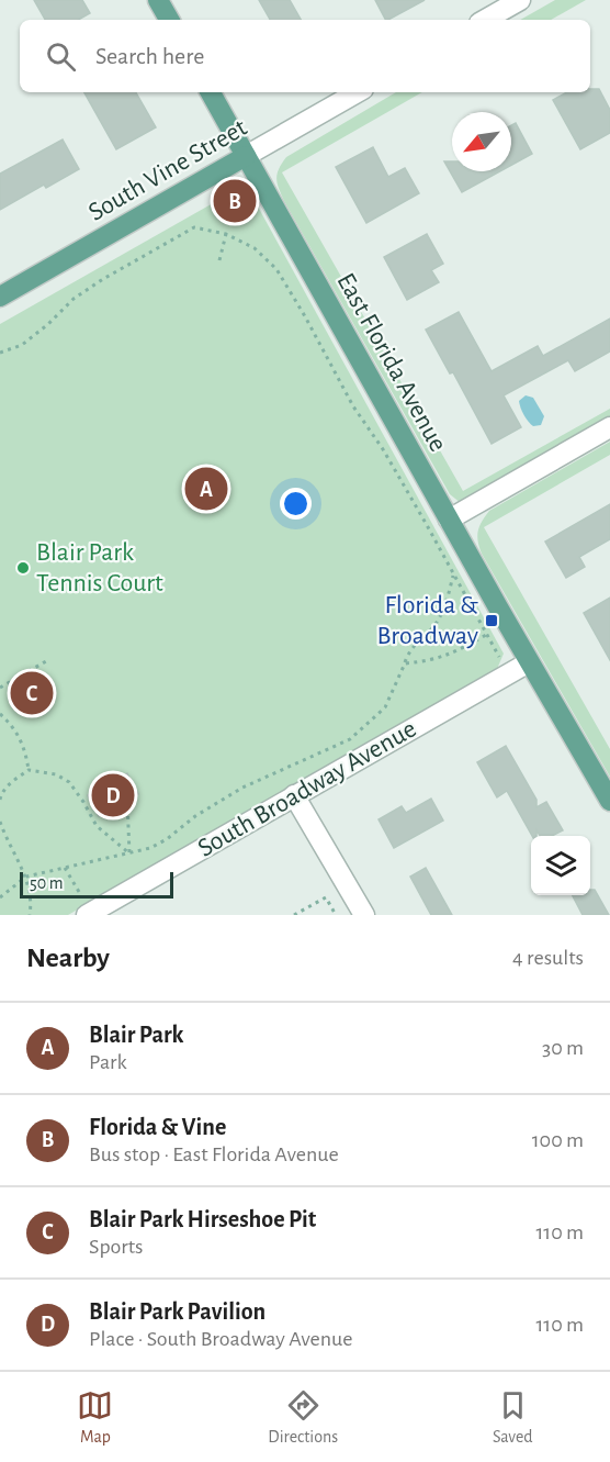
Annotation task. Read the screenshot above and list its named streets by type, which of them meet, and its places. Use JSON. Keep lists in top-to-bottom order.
{
  "streets": {
    "main road": ["South Vine Street", "East Florida Avenue"],
    "street": ["South Broadway Avenue"]
  },
  "crossings": [
    ["South Vine Street", "East Florida Avenue"],
    ["East Florida Avenue", "South Broadway Avenue"]
  ],
  "places": {
    "other": ["Blair Park Tennis Court"],
    "transit": ["Florida & Broadway"]
  },
  "scale_bar": "50 m",
  "north": "bottom left",
  "page": {
    "search": "Search here",
    "pins": [
      "B",
      "A",
      "C",
      "D"
    ],
    "scale": "50 m",
    "heading": ["Nearby", "4 results"],
    "list": [
      {
        "mark": "A",
        "name": "Blair Park",
        "note": "Park",
        "value": "30 m"
      },
      {
        "mark": "B",
        "name": "Florida & Vine",
        "note": "Bus stop · East Florida Avenue",
        "value": "100 m"
      },
      {
        "mark": "C",
        "name": "Blair Park Hirseshoe Pit",
        "note": "Sports",
        "value": "110 m"
      },
      {
        "mark": "D",
        "name": "Blair Park Pavilion",
        "note": "Place · South Broadway Avenue",
        "value": "110 m"
      }
    ],
    "nav": ["Map", "Directions", "Saved"]
  }
}
